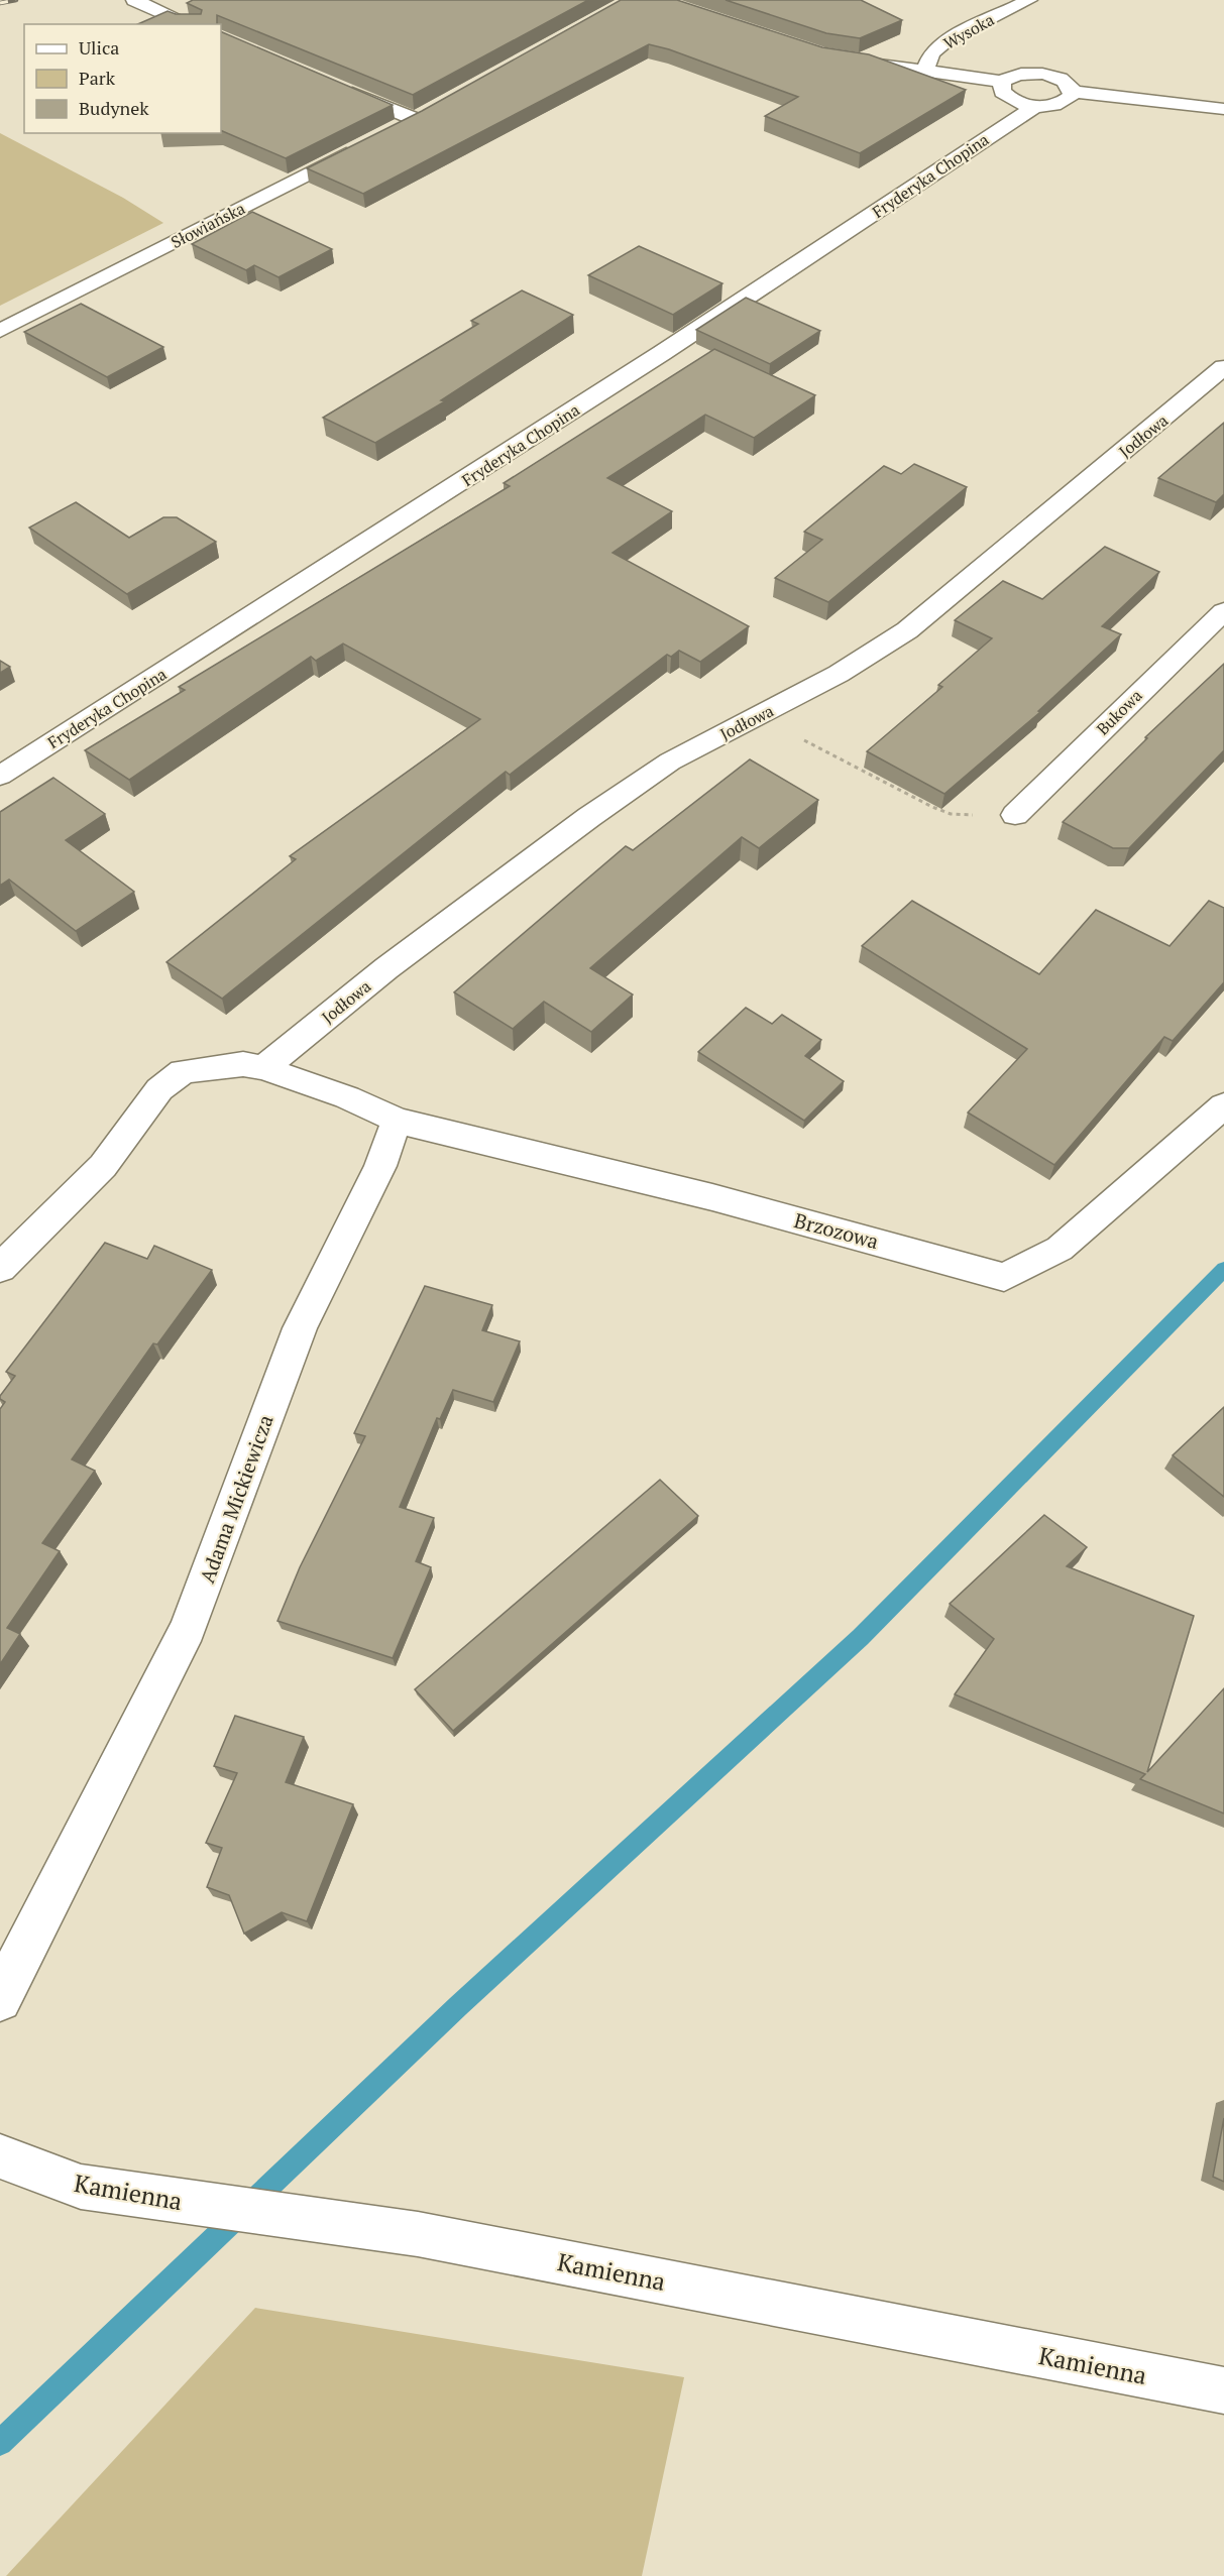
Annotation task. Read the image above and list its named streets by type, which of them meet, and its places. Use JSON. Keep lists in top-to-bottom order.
{
  "streets": {
    "street": [
      "Wysoka",
      "Fryderyka Chopina",
      "Słowiańska",
      "Jodłowa",
      "Bukowa",
      "Brzozowa",
      "Adama Mickiewicza",
      "Kamienna"
    ]
  },
  "crossings": [
    ["Brzozowa", "Adama Mickiewicza"]
  ],
  "legend": ["Ulica", "Park", "Budynek"]
}
